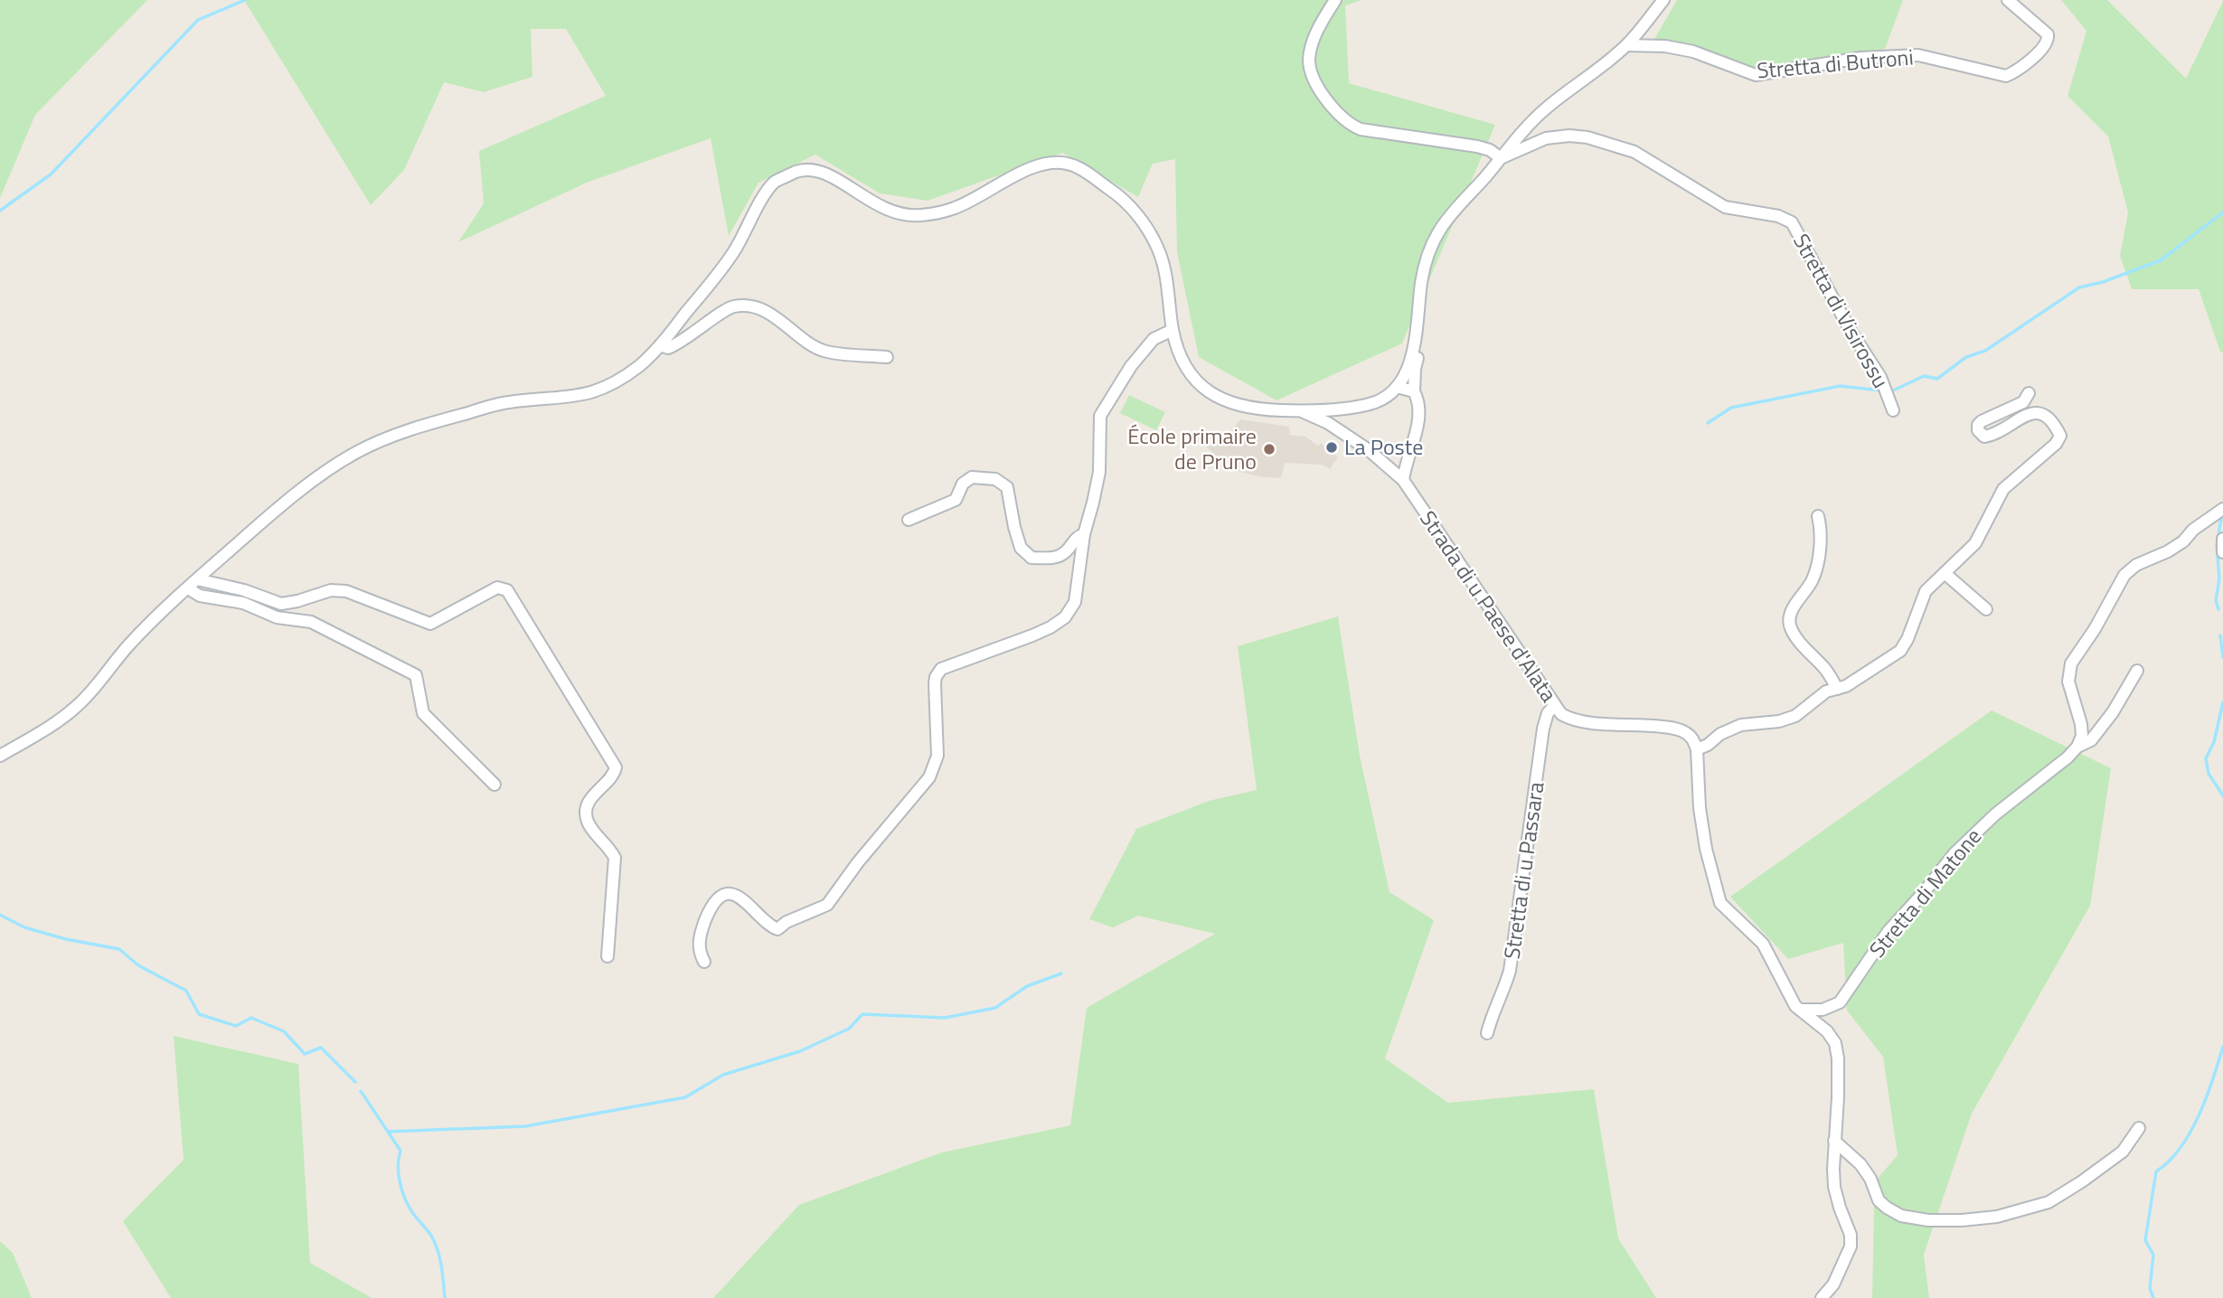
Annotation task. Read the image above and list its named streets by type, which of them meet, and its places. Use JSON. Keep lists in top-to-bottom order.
{
  "streets": {
    "street": [
      "Stretta di Butroni",
      "Stretta di Visirossu",
      "Strada di u Paese d'Alata",
      "Stretta di u Passara",
      "Stretta di Matone"
    ]
  },
  "crossings": [
    ["Strada di u Paese d'Alata", "Stretta di u Passara"]
  ],
  "places": ["La Poste", "École primaire de Pruno"]
}
